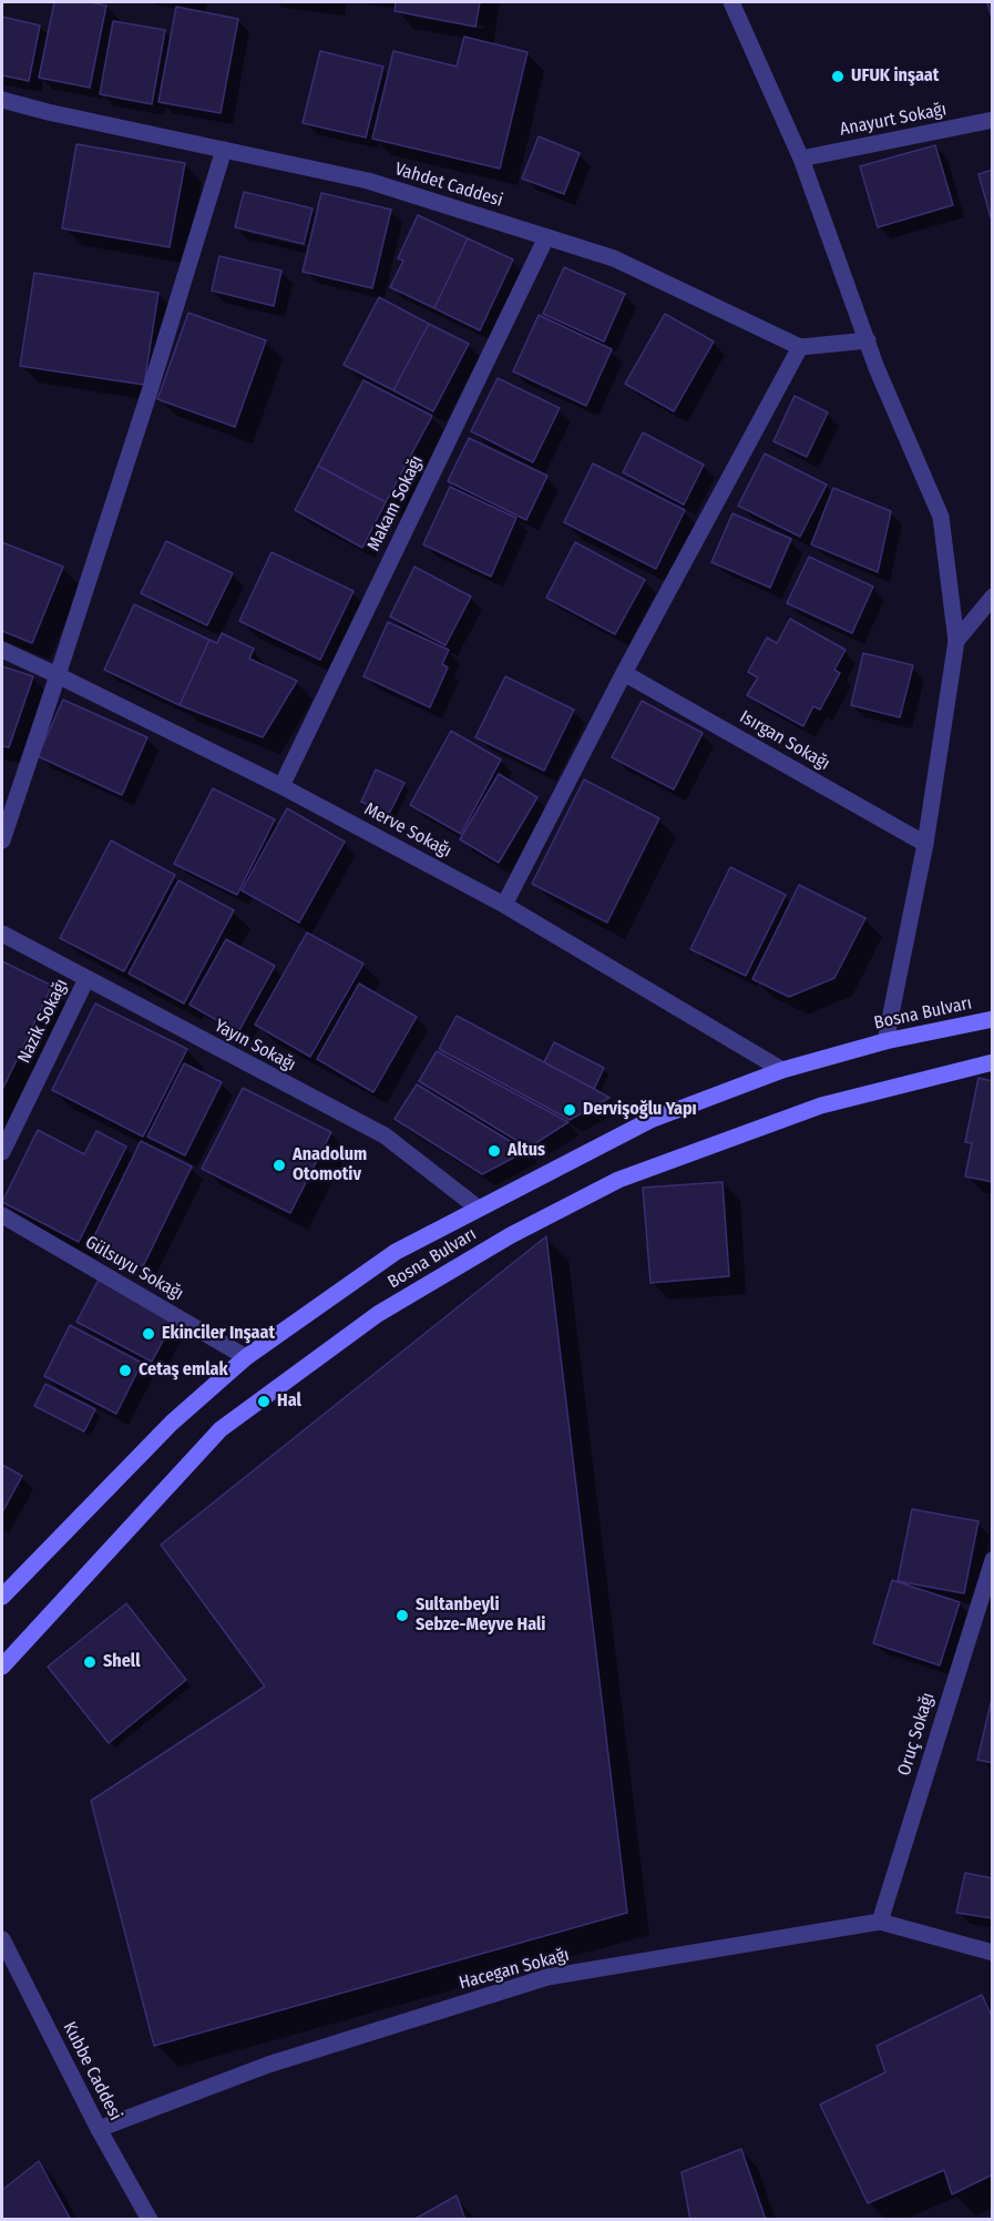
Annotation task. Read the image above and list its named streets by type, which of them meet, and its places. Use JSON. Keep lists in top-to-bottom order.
{
  "streets": {
    "main road": ["Bosna Bulvarı"],
    "street": [
      "Anayurt Sokağı",
      "Vahdet Caddesi",
      "Makam Sokağı",
      "Isırgan Sokağı",
      "Merve Sokağı",
      "Nazik Sokağı",
      "Yayın Sokağı",
      "Gülsuyu Sokağı",
      "Oruç Sokağı",
      "Hacegan Sokağı",
      "Kubbe Caddesi"
    ]
  },
  "crossings": [
    ["Vahdet Caddesi", "Makam Sokağı"],
    ["Makam Sokağı", "Merve Sokağı"],
    ["Merve Sokağı", "Bosna Bulvarı"],
    ["Bosna Bulvarı", "Yayın Sokağı"],
    ["Bosna Bulvarı", "Gülsuyu Sokağı"],
    ["Nazik Sokağı", "Yayın Sokağı"],
    ["Oruç Sokağı", "Hacegan Sokağı"],
    ["Hacegan Sokağı", "Kubbe Caddesi"]
  ],
  "places": [
    "UFUK inşaat",
    "Dervişoğlu Yapı",
    "Altus",
    "Anadolum Otomotiv",
    "Ekinciler Inşaat",
    "Cetaş emlak",
    "Hal",
    "Sultanbeyli Sebze-Meyve Hali",
    "Shell"
  ]
}
